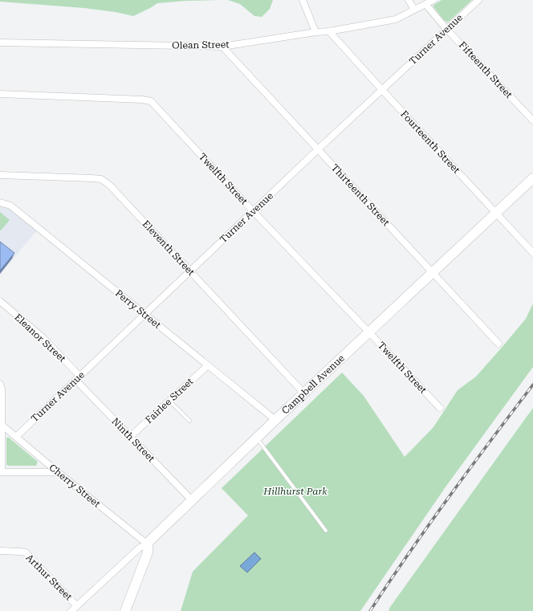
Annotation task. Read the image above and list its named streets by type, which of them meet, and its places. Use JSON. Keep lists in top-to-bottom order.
{
  "streets": {
    "street": [
      "Turner Avenue",
      "Olean Street",
      "Fifteenth Street",
      "Fourteenth Street",
      "Twelfth Street",
      "Thirteenth Street",
      "Eleventh Street",
      "Perry Street",
      "Eleanor Street",
      "Campbell Avenue",
      "Fairlee Street",
      "Ninth Street",
      "Cherry Street",
      "Arthur Street"
    ]
  },
  "crossings": [
    ["Turner Avenue", "Fifteenth Street"],
    ["Turner Avenue", "Fourteenth Street"],
    ["Turner Avenue", "Twelfth Street"],
    ["Turner Avenue", "Thirteenth Street"],
    ["Turner Avenue", "Eleventh Street"],
    ["Turner Avenue", "Perry Street"],
    ["Turner Avenue", "Eleanor Street"],
    ["Turner Avenue", "Ninth Street"],
    ["Turner Avenue", "Cherry Street"],
    ["Olean Street", "Fifteenth Street"],
    ["Olean Street", "Fourteenth Street"],
    ["Olean Street", "Thirteenth Street"],
    ["Fourteenth Street", "Campbell Avenue"],
    ["Twelfth Street", "Campbell Avenue"],
    ["Thirteenth Street", "Campbell Avenue"],
    ["Eleventh Street", "Campbell Avenue"],
    ["Perry Street", "Campbell Avenue"],
    ["Perry Street", "Fairlee Street"],
    ["Eleanor Street", "Ninth Street"],
    ["Campbell Avenue", "Ninth Street"],
    ["Campbell Avenue", "Cherry Street"],
    ["Fairlee Street", "Ninth Street"]
  ],
  "parks": ["Hillhurst Park"]
}
